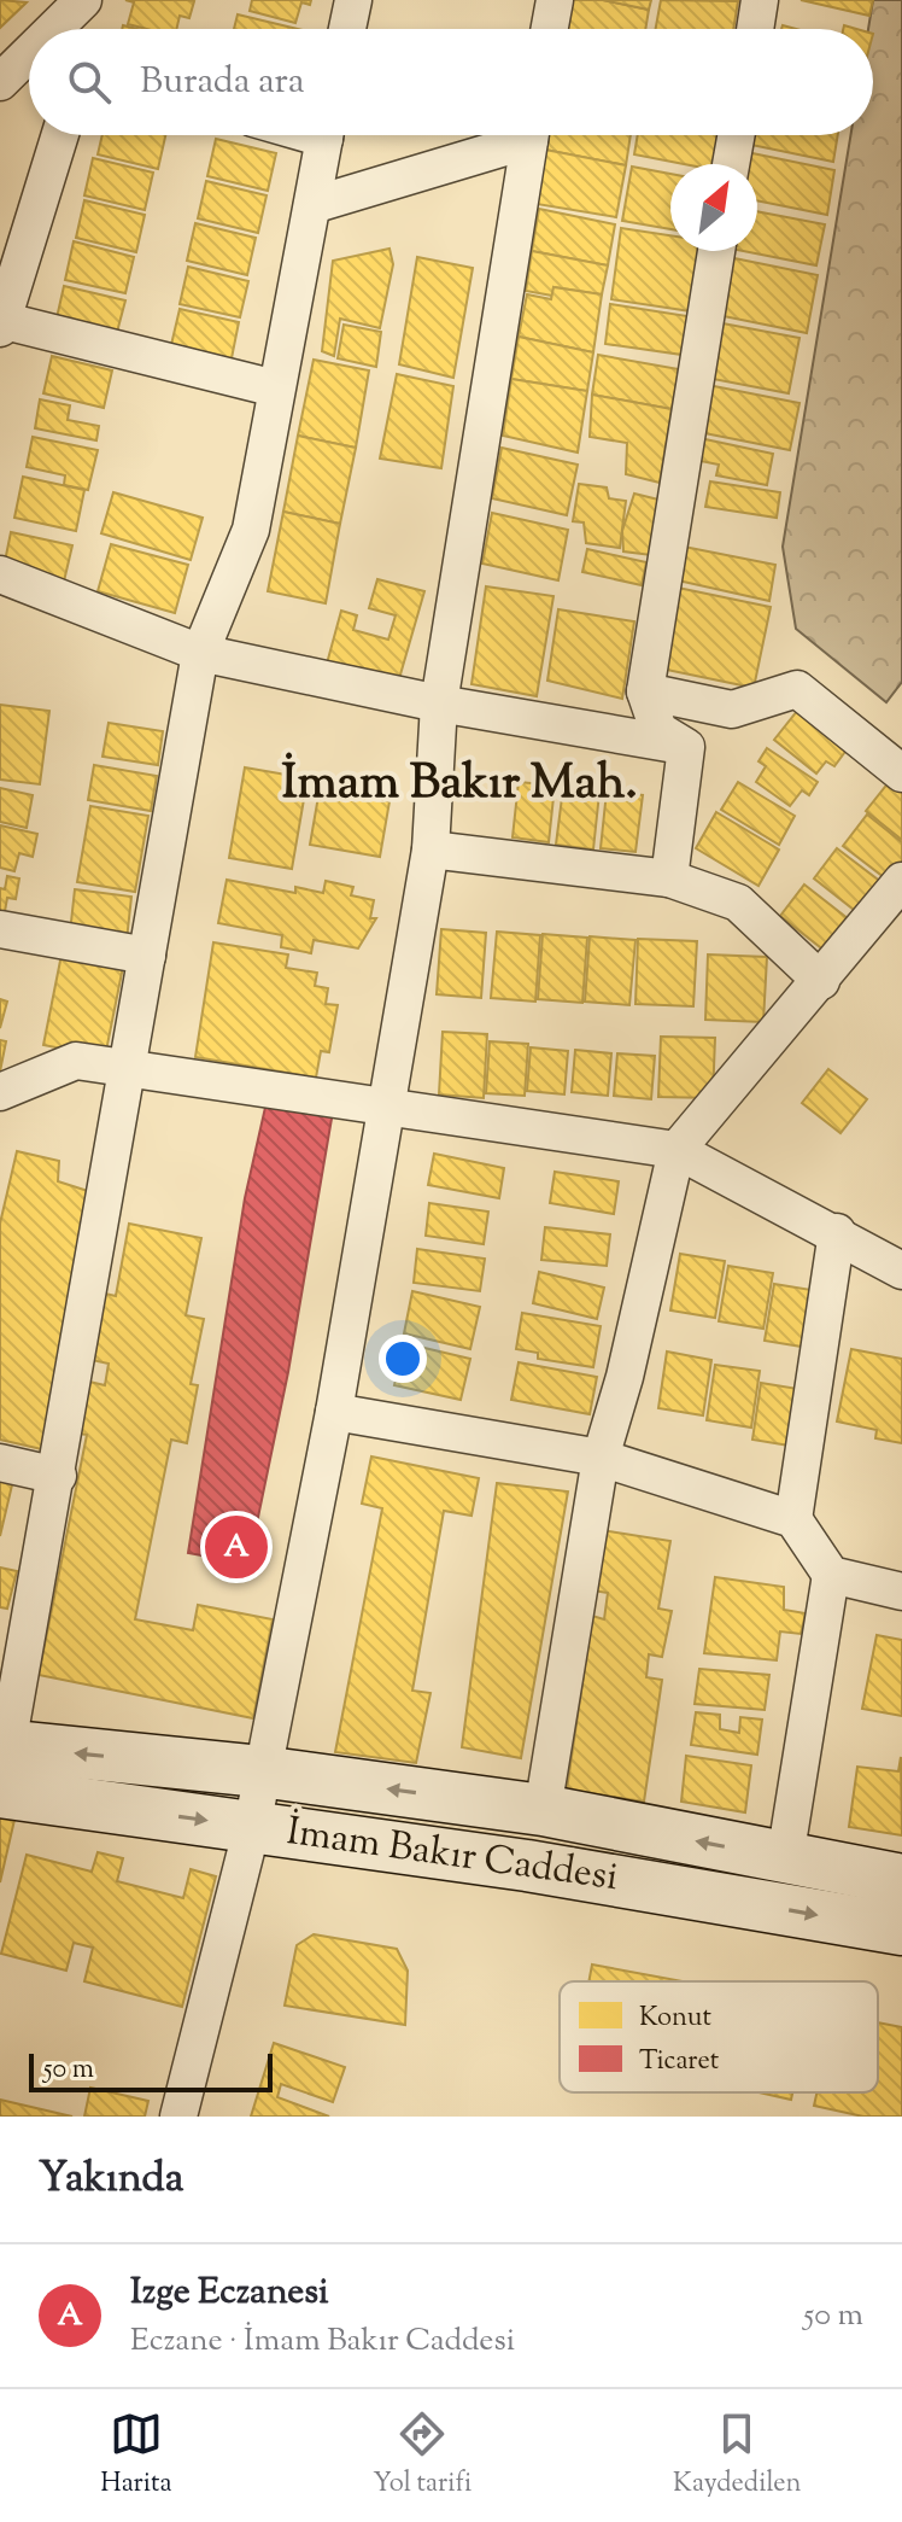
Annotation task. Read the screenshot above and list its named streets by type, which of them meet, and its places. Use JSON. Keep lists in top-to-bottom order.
{
  "streets": {
    "main road": ["İmam Bakır Caddesi"]
  },
  "districts": ["İmam Bakır Mah."],
  "legend": ["Konut", "Ticaret"],
  "scale_bar": "50 m",
  "north": "top right",
  "page": {
    "search": "Burada ara",
    "pins": "A",
    "scale": "50 m",
    "heading": "Yakında",
    "list": [
      {
        "mark": "A",
        "name": "Izge Eczanesi",
        "note": "Eczane · İmam Bakır Caddesi",
        "value": "50 m"
      }
    ],
    "nav": ["Harita", "Yol tarifi", "Kaydedilen"]
  }
}
